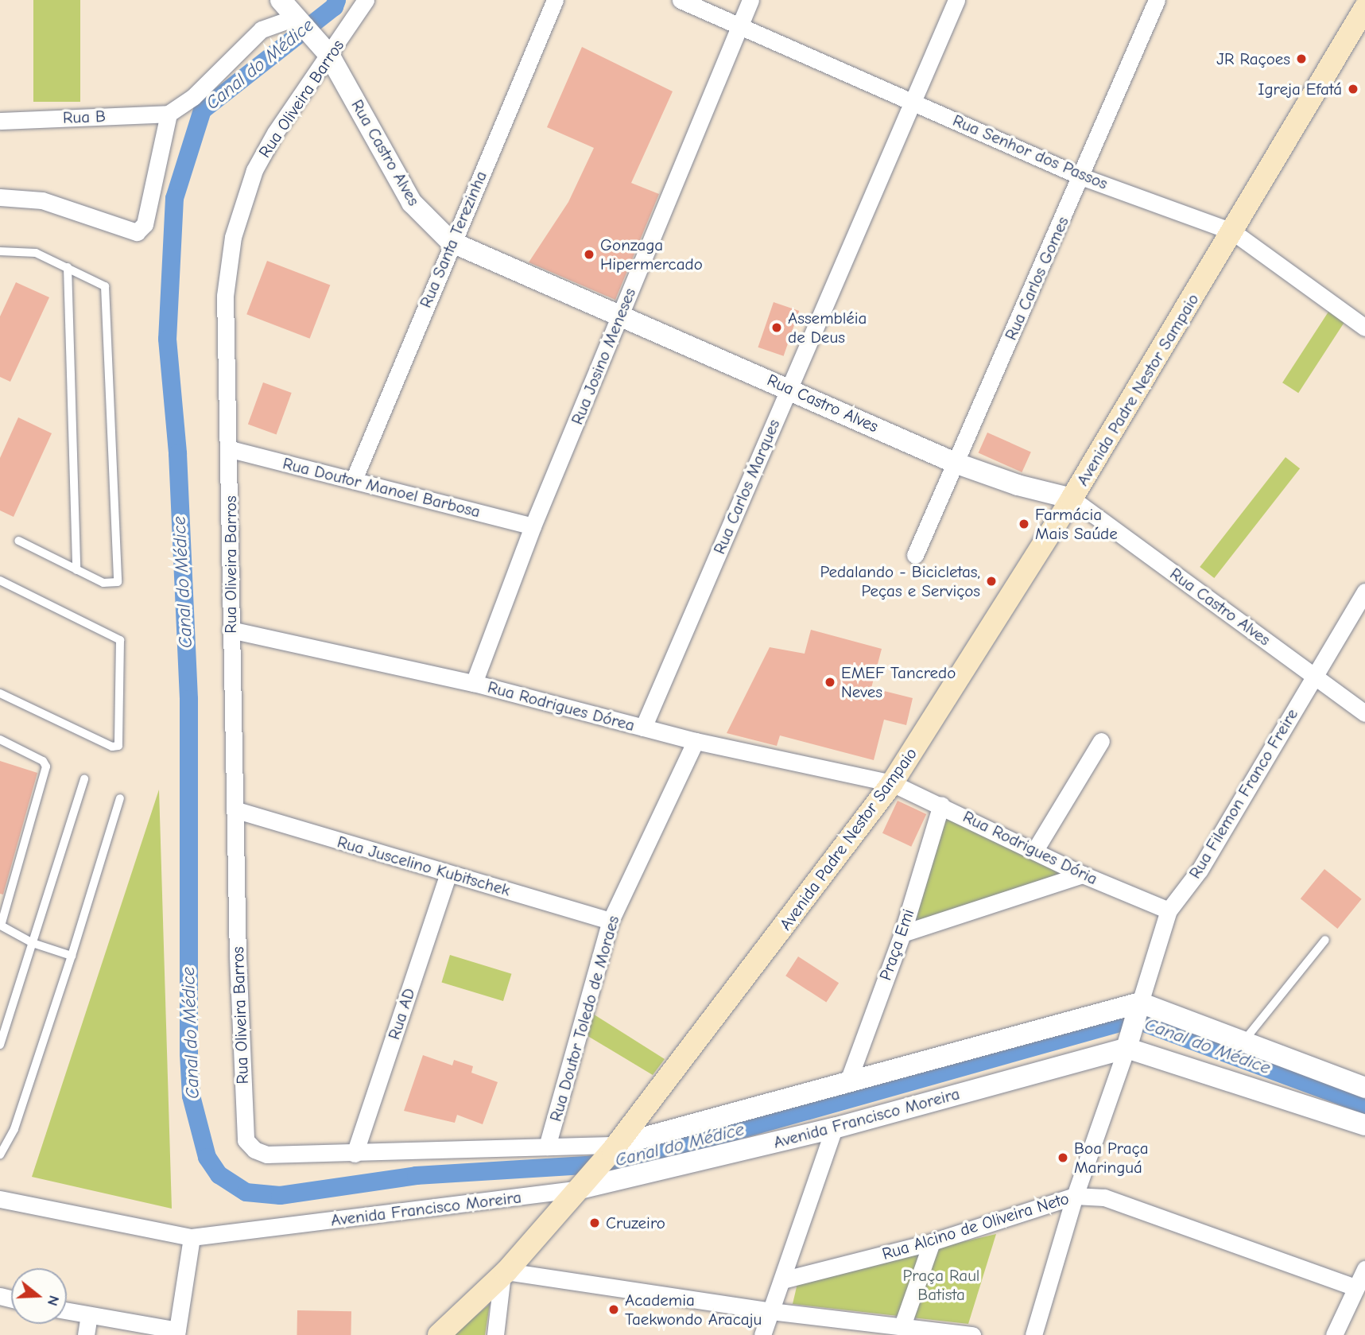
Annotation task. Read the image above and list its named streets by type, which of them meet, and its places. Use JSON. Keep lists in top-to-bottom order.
{
  "streets": {
    "main road": ["Avenida Padre Nestor Sampaio"],
    "street": [
      "Rua Oliveira Barros",
      "Rua B",
      "Rua Senhor dos Passos",
      "Rua Castro Alves",
      "Rua Santa Terezinha",
      "Rua Carlos Gomes",
      "Rua Josino Meneses",
      "Rua Carlos Marques",
      "Rua Doutor Manoel Barbosa",
      "Rua Rodrigues Dórea",
      "Rua Filemon Franco Freire",
      "Rua Rodrigues Dória",
      "Rua Juscelino Kubitschek",
      "Praça Emi",
      "Rua AD",
      "Rua Doutor Toledo de Moraes",
      "Avenida Francisco Moreira",
      "Rua Alcino de Oliveira Neto"
    ]
  },
  "crossings": [
    ["Rua Oliveira Barros", "Rua Castro Alves"],
    ["Rua Oliveira Barros", "Rua Doutor Manoel Barbosa"],
    ["Rua Oliveira Barros", "Rua Rodrigues Dórea"],
    ["Rua Oliveira Barros", "Rua Juscelino Kubitschek"],
    ["Rua Oliveira Barros", "Rua AD"],
    ["Rua Senhor dos Passos", "Rua Carlos Gomes"],
    ["Rua Senhor dos Passos", "Rua Josino Meneses"],
    ["Rua Senhor dos Passos", "Avenida Padre Nestor Sampaio"],
    ["Rua Senhor dos Passos", "Rua Carlos Marques"],
    ["Rua Castro Alves", "Rua Santa Terezinha"],
    ["Rua Castro Alves", "Rua Carlos Gomes"],
    ["Rua Castro Alves", "Rua Josino Meneses"],
    ["Rua Castro Alves", "Avenida Padre Nestor Sampaio"],
    ["Rua Castro Alves", "Rua Carlos Marques"],
    ["Rua Castro Alves", "Rua Filemon Franco Freire"],
    ["Rua Santa Terezinha", "Rua Doutor Manoel Barbosa"],
    ["Rua Josino Meneses", "Rua Doutor Manoel Barbosa"],
    ["Rua Josino Meneses", "Rua Rodrigues Dórea"],
    ["Avenida Padre Nestor Sampaio", "Rua Rodrigues Dórea"],
    ["Avenida Padre Nestor Sampaio", "Rua Rodrigues Dória"],
    ["Avenida Padre Nestor Sampaio", "Avenida Francisco Moreira"],
    ["Rua Carlos Marques", "Rua Rodrigues Dórea"],
    ["Rua Rodrigues Dórea", "Rua Rodrigues Dória"],
    ["Rua Rodrigues Dórea", "Rua Doutor Toledo de Moraes"],
    ["Rua Filemon Franco Freire", "Rua Rodrigues Dória"],
    ["Rua Rodrigues Dória", "Praça Emi"],
    ["Rua Juscelino Kubitschek", "Rua AD"],
    ["Rua Juscelino Kubitschek", "Rua Doutor Toledo de Moraes"]
  ],
  "water": ["Canal do Médice"],
  "parks": ["Praça Raul Batista"],
  "places": [
    "JR Raçoes",
    "Igreja Efatá",
    "Gonzaga Hipermercado",
    "Assembléia de Deus",
    "Farmácia Mais Saúde",
    "Pedalando - Bicicletas, Peças e Serviços",
    "EMEF Tancredo Neves",
    "Boa Praça Maringuá",
    "Cruzeiro",
    "Academia Taekwondo Aracaju"
  ],
  "north": "right"
}
